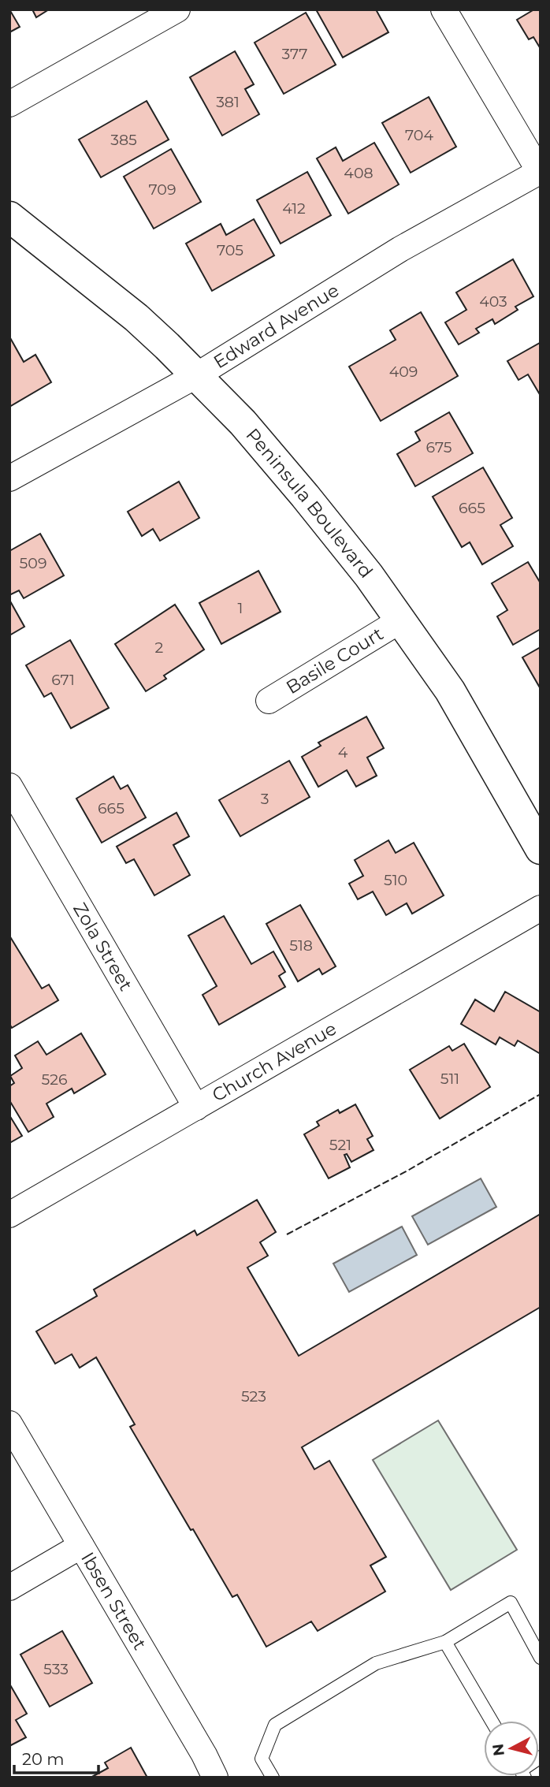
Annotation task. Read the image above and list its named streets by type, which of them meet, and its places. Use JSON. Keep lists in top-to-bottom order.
{
  "streets": {
    "main road": ["Peninsula Boulevard"],
    "street": [
      "Edward Avenue",
      "Basile Court",
      "Zola Street",
      "Church Avenue",
      "Ibsen Street"
    ]
  },
  "crossings": [
    ["Edward Avenue", "Peninsula Boulevard"],
    ["Peninsula Boulevard", "Basile Court"],
    ["Zola Street", "Church Avenue"]
  ],
  "house_numbers": [
    "377",
    "381",
    "704",
    "385",
    "408",
    "709",
    "412",
    "705",
    "403",
    "409",
    "675",
    "665",
    "509",
    "1",
    "2",
    "671",
    "4",
    "3",
    "665",
    "510",
    "518",
    "511",
    "526",
    "521",
    "523",
    "533"
  ],
  "scale_bar": "20 m",
  "north": "left"
}
